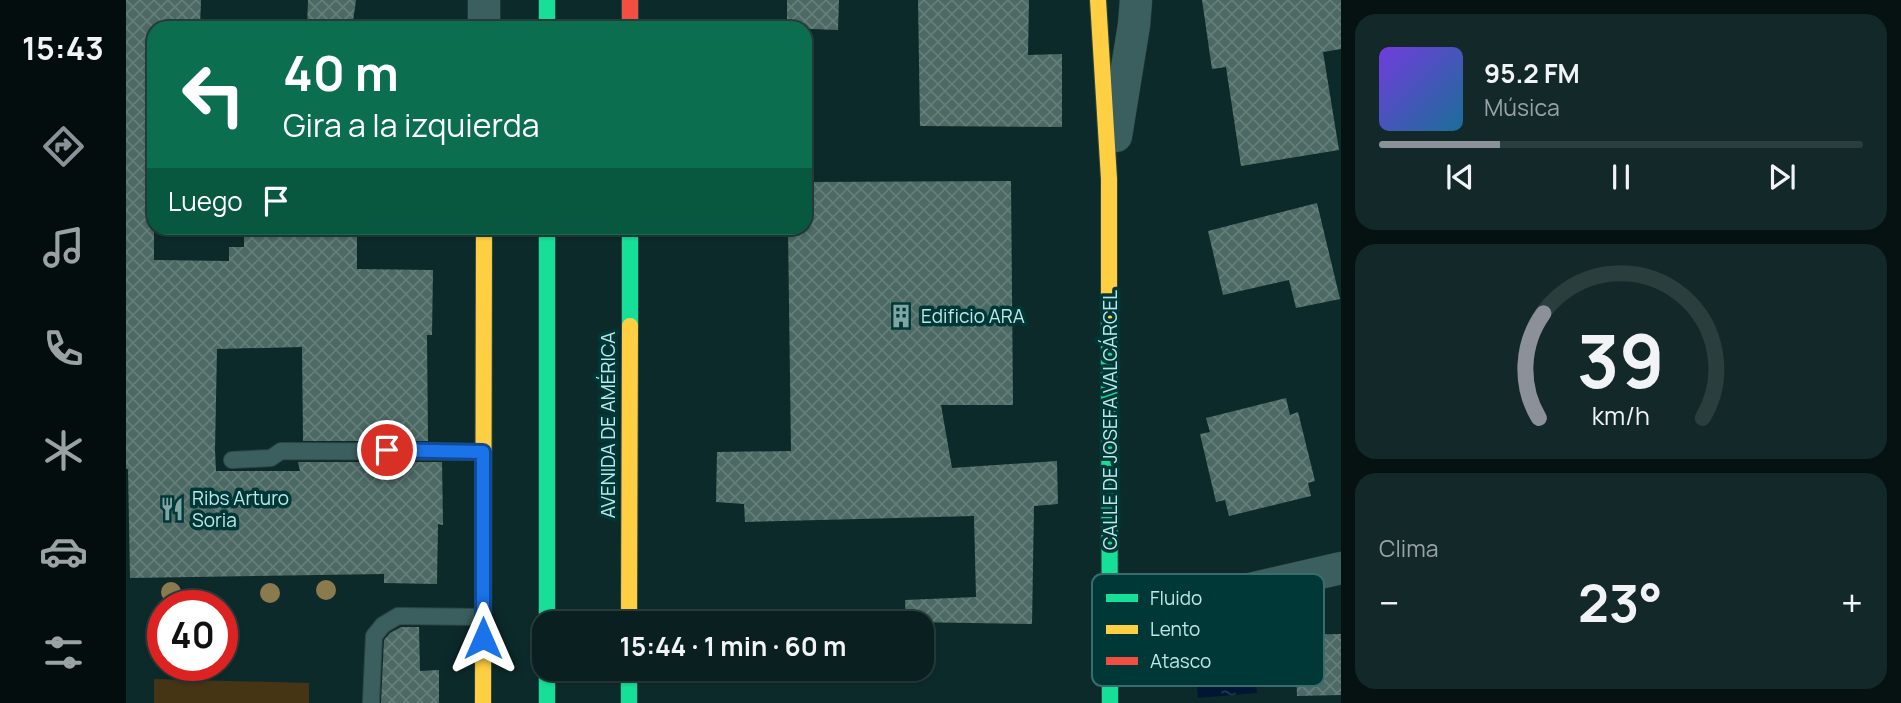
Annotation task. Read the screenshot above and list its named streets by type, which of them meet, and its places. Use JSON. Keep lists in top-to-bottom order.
{
  "streets": {
    "main road": ["CALLE DE JOSEFA VALCÁRCEL", "AVENIDA DE AMÉRICA"]
  },
  "places": {
    "building": ["Edificio ARA"],
    "restaurant": ["Ribs Arturo Soria"]
  },
  "legend": ["Fluido", "Lento", "Atasco"],
  "page": {
    "tabs": "15:43",
    "turn": ["40 m", "Gira a la izquierda"],
    "song": ["95.2 FM", "Música"],
    "then": "Luego",
    "tile": "Clima",
    "heat": ["−", "23°", "+"],
    "limit": "40",
    "trip": "15:44 · 1 min · 60 m",
    "gauge": ["39", "km/h"]
  }
}
